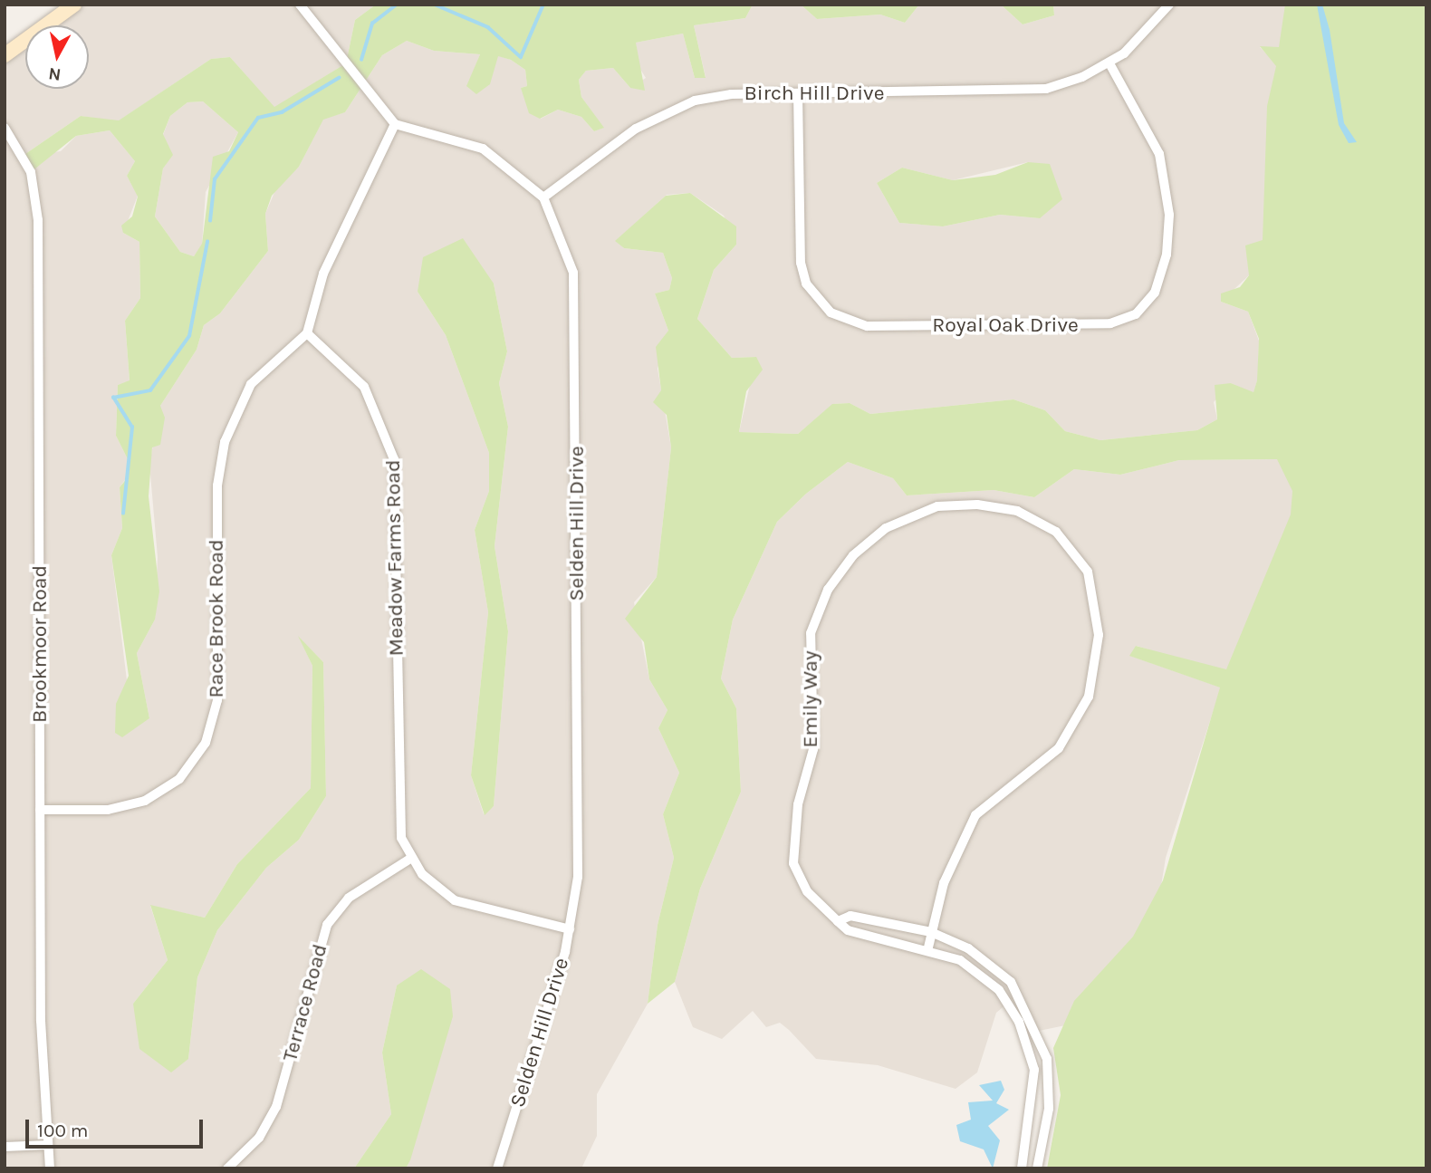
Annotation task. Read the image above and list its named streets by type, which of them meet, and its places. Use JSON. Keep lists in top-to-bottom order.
{
  "streets": {
    "street": [
      "Birch Hill Drive",
      "Royal Oak Drive",
      "Selden Hill Drive",
      "Meadow Farms Road",
      "Race Brook Road",
      "Brookmoor Road",
      "Emily Way",
      "Terrace Road"
    ]
  },
  "crossings": [
    ["Birch Hill Drive", "Royal Oak Drive"],
    ["Birch Hill Drive", "Selden Hill Drive"],
    ["Selden Hill Drive", "Meadow Farms Road"],
    ["Meadow Farms Road", "Race Brook Road"],
    ["Meadow Farms Road", "Terrace Road"],
    ["Race Brook Road", "Brookmoor Road"]
  ],
  "scale_bar": "100 m",
  "north": "bottom"
}
